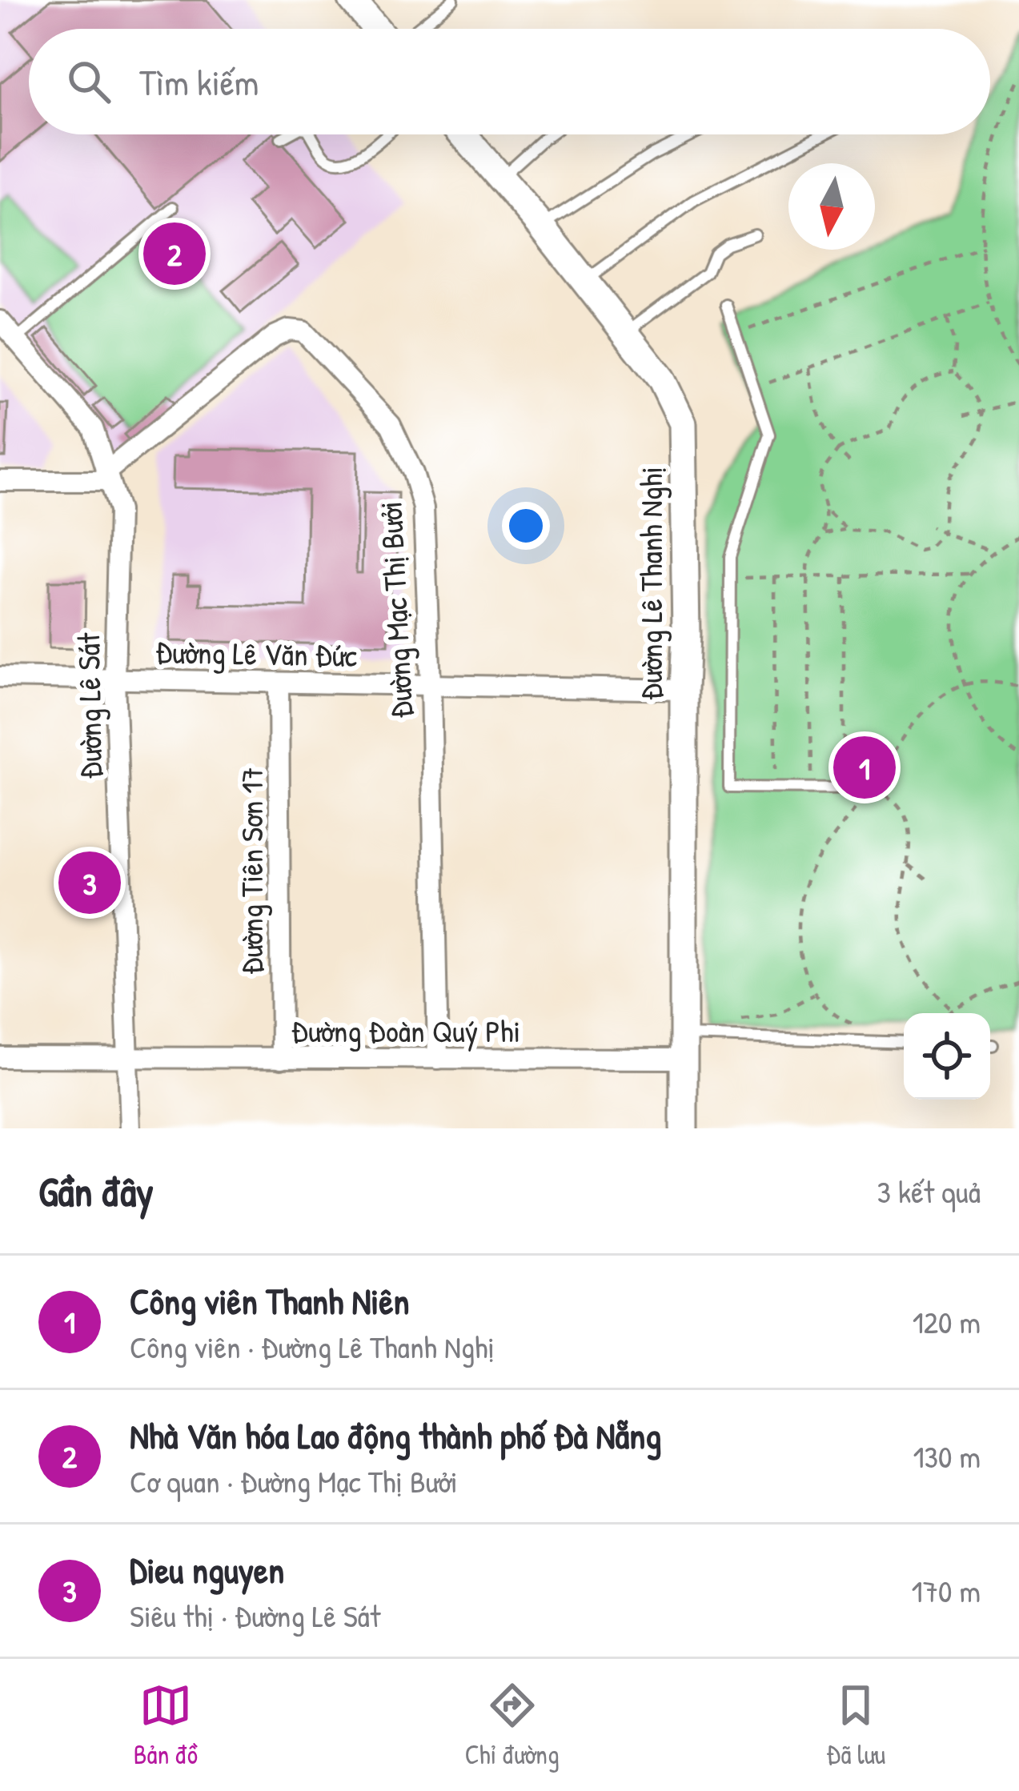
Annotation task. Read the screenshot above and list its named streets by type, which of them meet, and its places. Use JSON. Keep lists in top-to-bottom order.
{
  "streets": {
    "main road": ["Đường Lê Thanh Nghị"],
    "street": [
      "Đường Mạc Thị Bưởi",
      "Đường Lê Văn Đức",
      "Đường Lê Sát",
      "Đường Tiên Sơn 17",
      "Đường Đoàn Quý Phi"
    ]
  },
  "crossings": [
    ["Đường Lê Thanh Nghị", "Đường Lê Văn Đức"],
    ["Đường Lê Thanh Nghị", "Đường Đoàn Quý Phi"],
    ["Đường Mạc Thị Bưởi", "Đường Lê Văn Đức"],
    ["Đường Mạc Thị Bưởi", "Đường Lê Sát"],
    ["Đường Mạc Thị Bưởi", "Đường Đoàn Quý Phi"],
    ["Đường Lê Văn Đức", "Đường Lê Sát"],
    ["Đường Lê Văn Đức", "Đường Tiên Sơn 17"],
    ["Đường Lê Sát", "Đường Đoàn Quý Phi"],
    ["Đường Tiên Sơn 17", "Đường Đoàn Quý Phi"]
  ],
  "north": "bottom",
  "page": {
    "search": "Tìm kiếm",
    "pins": ["2", "1", "3"],
    "heading": ["Gần đây", "3 kết quả"],
    "list": [
      {
        "mark": "1",
        "name": "Công viên Thanh Niên",
        "note": "Công viên · Đường Lê Thanh Nghị",
        "value": "120 m"
      },
      {
        "mark": "2",
        "name": "Nhà Văn hóa Lao động thành phố Đà Nẵng",
        "note": "Cơ quan · Đường Mạc Thị Bưởi",
        "value": "130 m"
      },
      {
        "mark": "3",
        "name": "Dieu nguyen",
        "note": "Siêu thị · Đường Lê Sát",
        "value": "170 m"
      }
    ],
    "nav": ["Bản đồ", "Chỉ đường", "Đã lưu"]
  }
}
